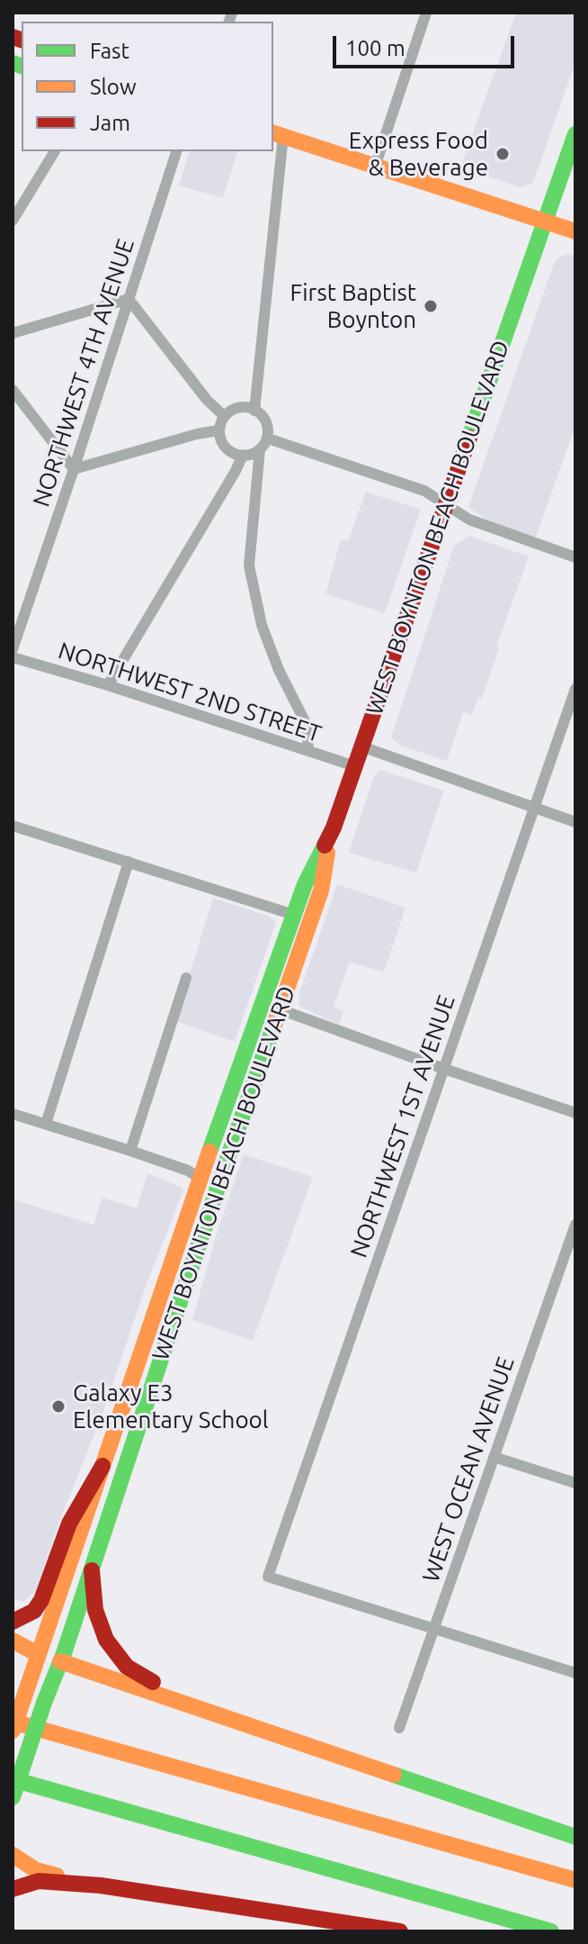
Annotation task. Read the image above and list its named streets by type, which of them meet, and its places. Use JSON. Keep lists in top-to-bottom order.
{
  "streets": {
    "main road": ["WEST BOYNTON BEACH BOULEVARD"],
    "street": [
      "NORTHWEST 4TH AVENUE",
      "NORTHWEST 2ND STREET",
      "NORTHWEST 1ST AVENUE",
      "WEST OCEAN AVENUE"
    ]
  },
  "crossings": [
    ["WEST BOYNTON BEACH BOULEVARD", "NORTHWEST 2ND STREET"],
    ["NORTHWEST 1ST AVENUE", "WEST OCEAN AVENUE"]
  ],
  "places": ["Express Food & Beverage", "First Baptist Boynton", "Galaxy E3 Elementary School"],
  "legend": ["Fast", "Slow", "Jam"],
  "scale_bar": "100 m"
}
